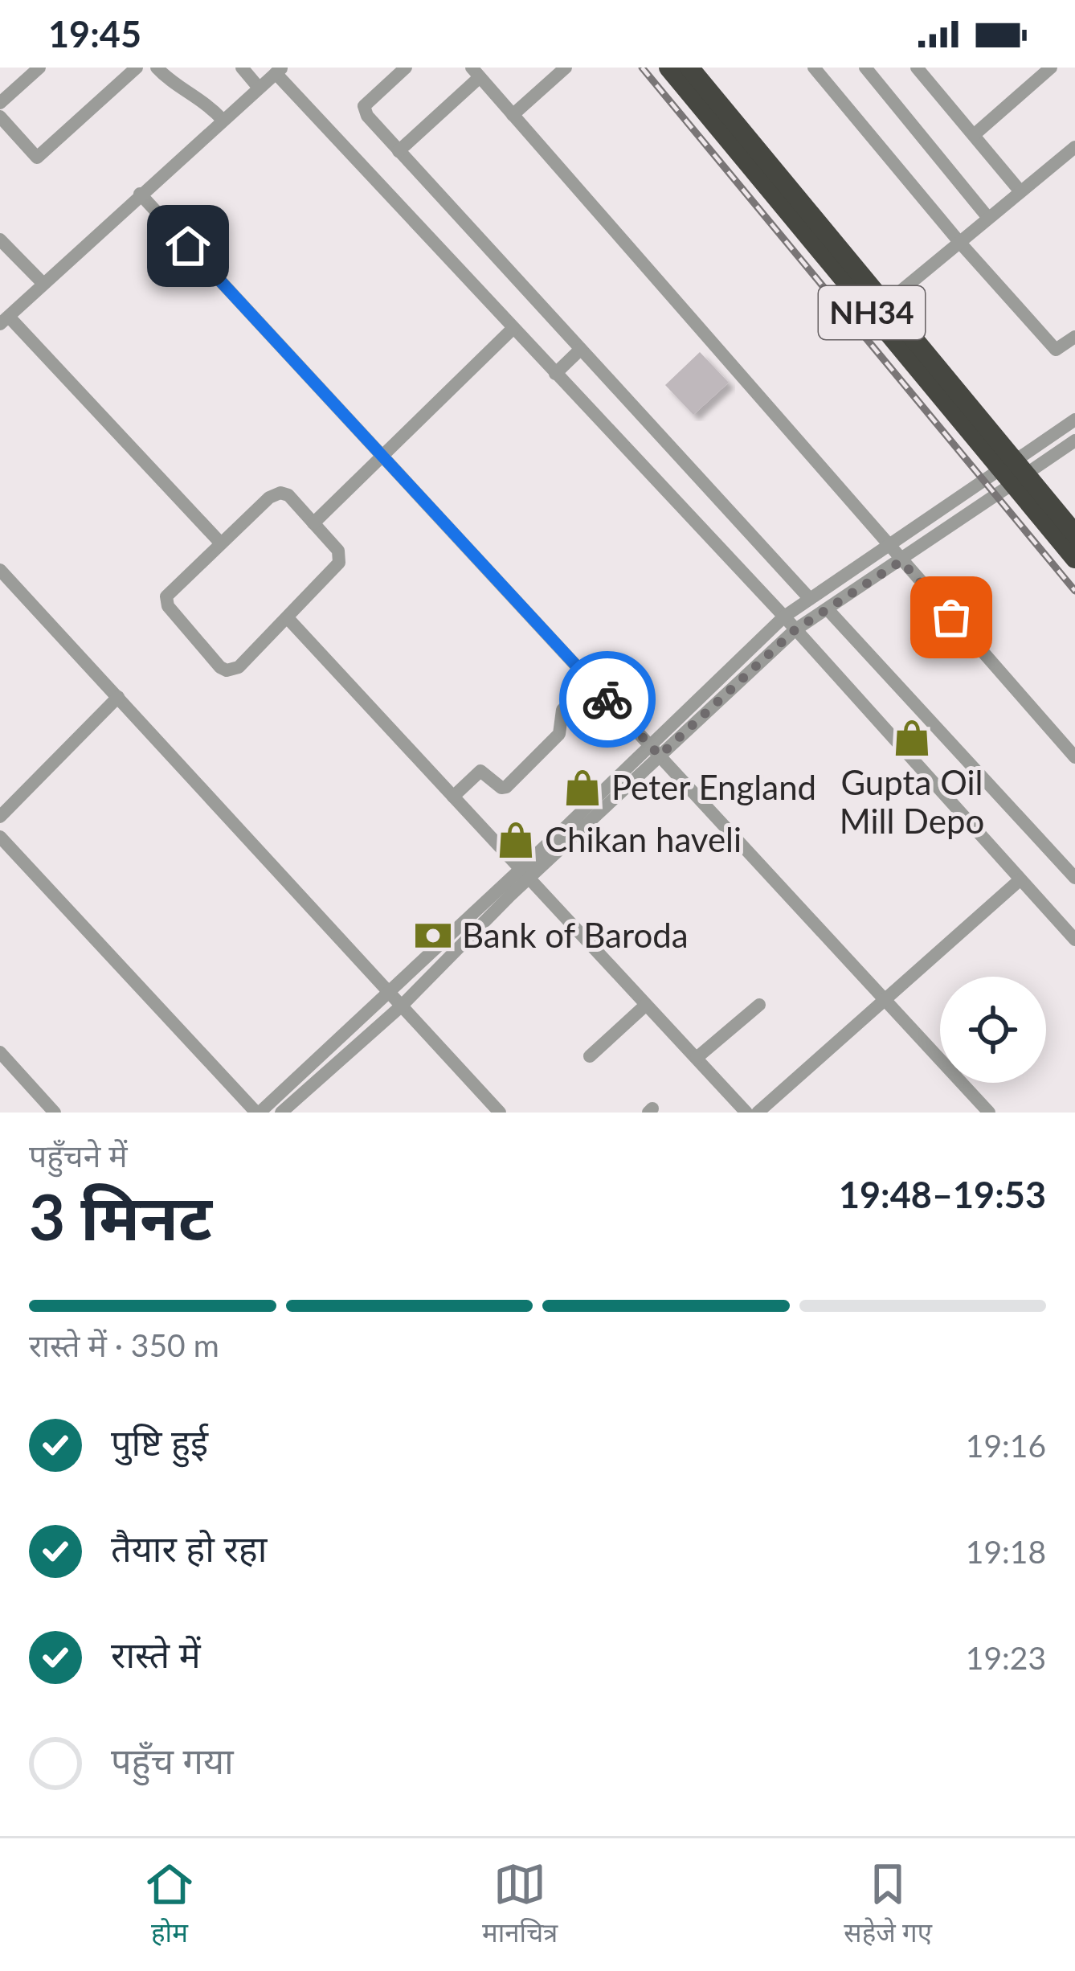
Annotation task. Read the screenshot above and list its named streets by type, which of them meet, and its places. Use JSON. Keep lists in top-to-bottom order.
{
  "streets": {
    "highway": ["NH34"]
  },
  "places": {
    "shop": ["Gupta Oil Mill Depo", "Peter England", "Chikan haveli"],
    "bank": ["Bank of Baroda"]
  },
  "page": {
    "status": "19:45",
    "heading": ["3 मिनट", "पहुँचने में", "19:48–19:53"],
    "bar": "रास्ते में · 350 m",
    "list": [
      ["पुष्टि हुई", "19:16"],
      ["तैयार हो रहा", "19:18"],
      ["रास्ते में", "19:23"],
      "पहुँच गया"
    ],
    "tabs": ["होम", "मानचित्र", "सहेजे गए"]
  }
}
